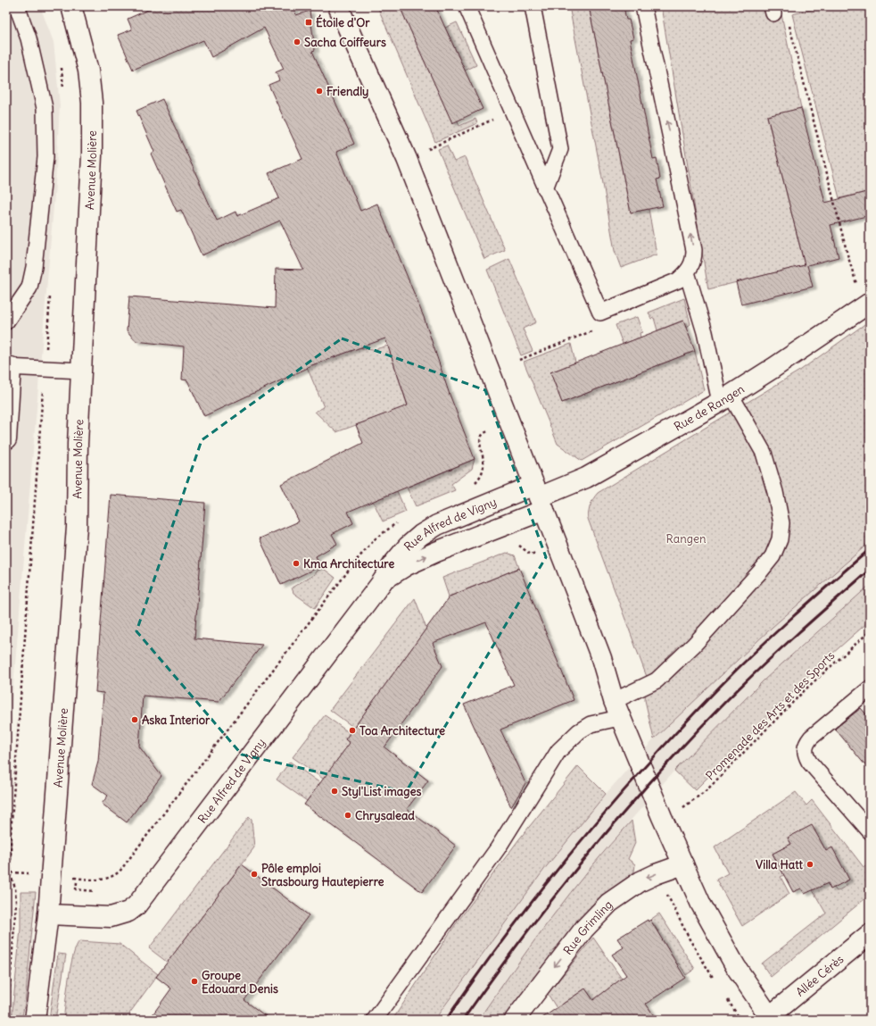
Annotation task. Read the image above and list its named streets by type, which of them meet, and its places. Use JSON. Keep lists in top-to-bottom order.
{
  "streets": {
    "street": [
      "Avenue Molière",
      "Rue de Rangen",
      "Rue Alfred de Vigny",
      "Rue Grimling",
      "Allée Cérès"
    ],
    "path": ["Promenade des Arts et des Sports"]
  },
  "crossings": [
    ["Avenue Molière", "Rue Alfred de Vigny"],
    ["Rue de Rangen", "Rue Alfred de Vigny"]
  ],
  "one_way": ["Rue Grimling"],
  "parks": ["Rangen"],
  "places": {
    "transit": ["Étoile d'Or"],
    "other": [
      "Sacha Coiffeurs",
      "Friendly",
      "Kma Architecture",
      "Aska Interior",
      "Toa Architecture",
      "Styl'List images",
      "Chrysalead",
      "Villa Hatt",
      "Pôle emploi Strasbourg Hautepierre",
      "Groupe Edouard Denis"
    ]
  }
}
